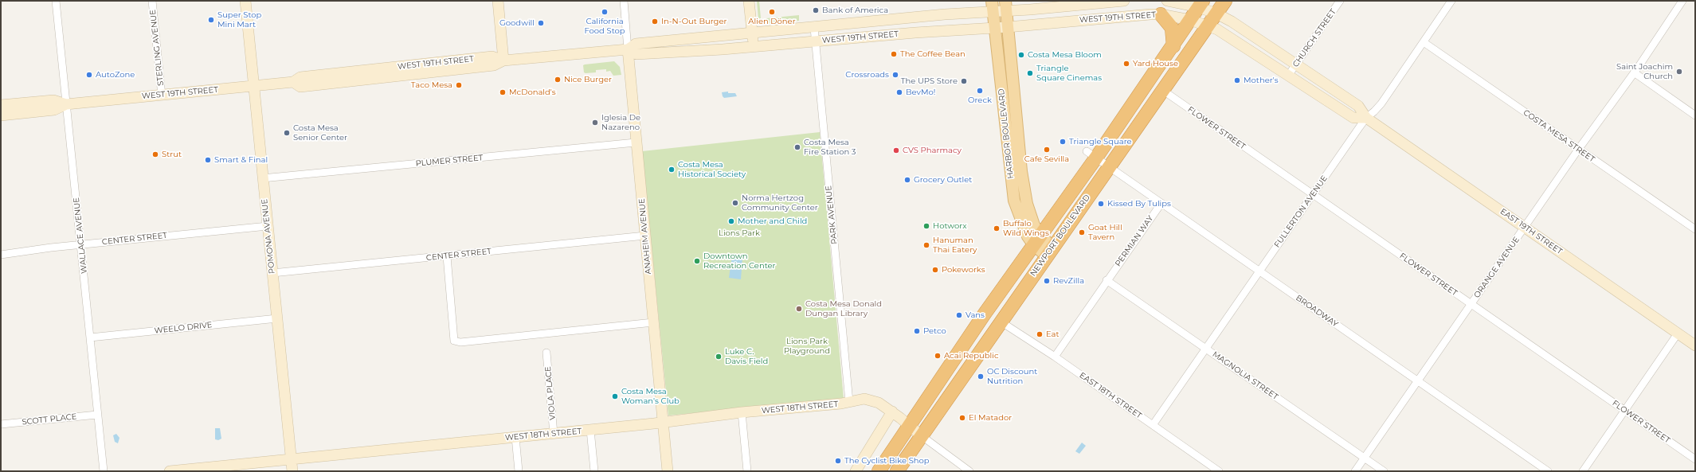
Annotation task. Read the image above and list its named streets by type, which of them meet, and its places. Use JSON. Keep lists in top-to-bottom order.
{
  "streets": {
    "highway": ["NEWPORT BOULEVARD"],
    "main road": ["HARBOR BOULEVARD"],
    "street": [
      "WEST 19TH STREET",
      "CHURCH STREET",
      "STERLING AVENUE",
      "FLOWER STREET",
      "COSTA MESA STREET",
      "PLUMER STREET",
      "FULLERTON AVENUE",
      "PARK AVENUE",
      "EAST 19TH STREET",
      "WALLACE AVENUE",
      "POMONA AVENUE",
      "ANAHEIM AVENUE",
      "CENTER STREET",
      "PERMIAN WAY",
      "ORANGE AVENUE",
      "BROADWAY",
      "WEELO DRIVE",
      "MAGNOLIA STREET",
      "VIOLA PLACE",
      "EAST 18TH STREET",
      "WEST 18TH STREET",
      "SCOTT PLACE"
    ]
  },
  "crossings": [
    ["WEST 19TH STREET", "CHURCH STREET"],
    ["WEST 19TH STREET", "STERLING AVENUE"],
    ["WEST 19TH STREET", "HARBOR BOULEVARD"],
    ["WEST 19TH STREET", "FULLERTON AVENUE"],
    ["WEST 19TH STREET", "PARK AVENUE"],
    ["WEST 19TH STREET", "EAST 19TH STREET"],
    ["WEST 19TH STREET", "WALLACE AVENUE"],
    ["WEST 19TH STREET", "NEWPORT BOULEVARD"],
    ["WEST 19TH STREET", "POMONA AVENUE"],
    ["WEST 19TH STREET", "ANAHEIM AVENUE"],
    ["FLOWER STREET", "FULLERTON AVENUE"],
    ["FLOWER STREET", "NEWPORT BOULEVARD"],
    ["FLOWER STREET", "ORANGE AVENUE"],
    ["HARBOR BOULEVARD", "NEWPORT BOULEVARD"],
    ["COSTA MESA STREET", "FULLERTON AVENUE"],
    ["COSTA MESA STREET", "ORANGE AVENUE"],
    ["PLUMER STREET", "POMONA AVENUE"],
    ["PLUMER STREET", "ANAHEIM AVENUE"],
    ["FULLERTON AVENUE", "EAST 19TH STREET"],
    ["FULLERTON AVENUE", "BROADWAY"],
    ["FULLERTON AVENUE", "MAGNOLIA STREET"],
    ["FULLERTON AVENUE", "EAST 18TH STREET"],
    ["PARK AVENUE", "WEST 18TH STREET"],
    ["EAST 19TH STREET", "ORANGE AVENUE"],
    ["WALLACE AVENUE", "CENTER STREET"],
    ["WALLACE AVENUE", "WEELO DRIVE"],
    ["WALLACE AVENUE", "SCOTT PLACE"],
    ["NEWPORT BOULEVARD", "BROADWAY"],
    ["NEWPORT BOULEVARD", "EAST 18TH STREET"],
    ["NEWPORT BOULEVARD", "WEST 18TH STREET"],
    ["POMONA AVENUE", "CENTER STREET"],
    ["POMONA AVENUE", "WEELO DRIVE"],
    ["POMONA AVENUE", "WEST 18TH STREET"],
    ["ANAHEIM AVENUE", "CENTER STREET"],
    ["ANAHEIM AVENUE", "WEST 18TH STREET"],
    ["PERMIAN WAY", "BROADWAY"],
    ["PERMIAN WAY", "MAGNOLIA STREET"],
    ["PERMIAN WAY", "EAST 18TH STREET"],
    ["ORANGE AVENUE", "BROADWAY"],
    ["ORANGE AVENUE", "MAGNOLIA STREET"],
    ["VIOLA PLACE", "WEST 18TH STREET"]
  ],
  "parks": ["Lions Park", "Lions Park Playground"],
  "places": [
    "Bank of America",
    "California Food Stop",
    "Alien Döner",
    "Super Stop Mini Mart",
    "In-N-Out Burger",
    "Goodwill",
    "The Coffee Bean",
    "Costa Mesa Bloom",
    "Yard House",
    "Saint Joachim Church",
    "Triangle Square Cinemas",
    "AutoZone",
    "Crossroads",
    "Nice Burger",
    "Mother's",
    "The UPS Store",
    "Taco Mesa",
    "Oreck",
    "McDonald's",
    "BevMo!",
    "Iglesia De Nazareno",
    "Costa Mesa Senior Center",
    "Triangle Square",
    "Costa Mesa Fire Station 3",
    "Cafe Sevilla",
    "CVS Pharmacy",
    "Strut",
    "Smart & Final",
    "Costa Mesa Historical Society",
    "Grocery Outlet",
    "Norma Hertzog Community Center",
    "Kissed By Tulips",
    "Mother and Child",
    "Hotworx",
    "Buffalo Wild Wings",
    "Goat Hill Tavern",
    "Hanuman Thai Eatery",
    "Downtown Recreation Center",
    "Pokeworks",
    "RevZilla",
    "Costa Mesa Donald Dungan Library",
    "Vans",
    "Petco",
    "Eat",
    "Acai Republic",
    "Luke C. Davis Field",
    "OC Discount Nutrition",
    "Costa Mesa Woman's Club",
    "El Matador",
    "The Cyclist Bike Shop"
  ]
}
